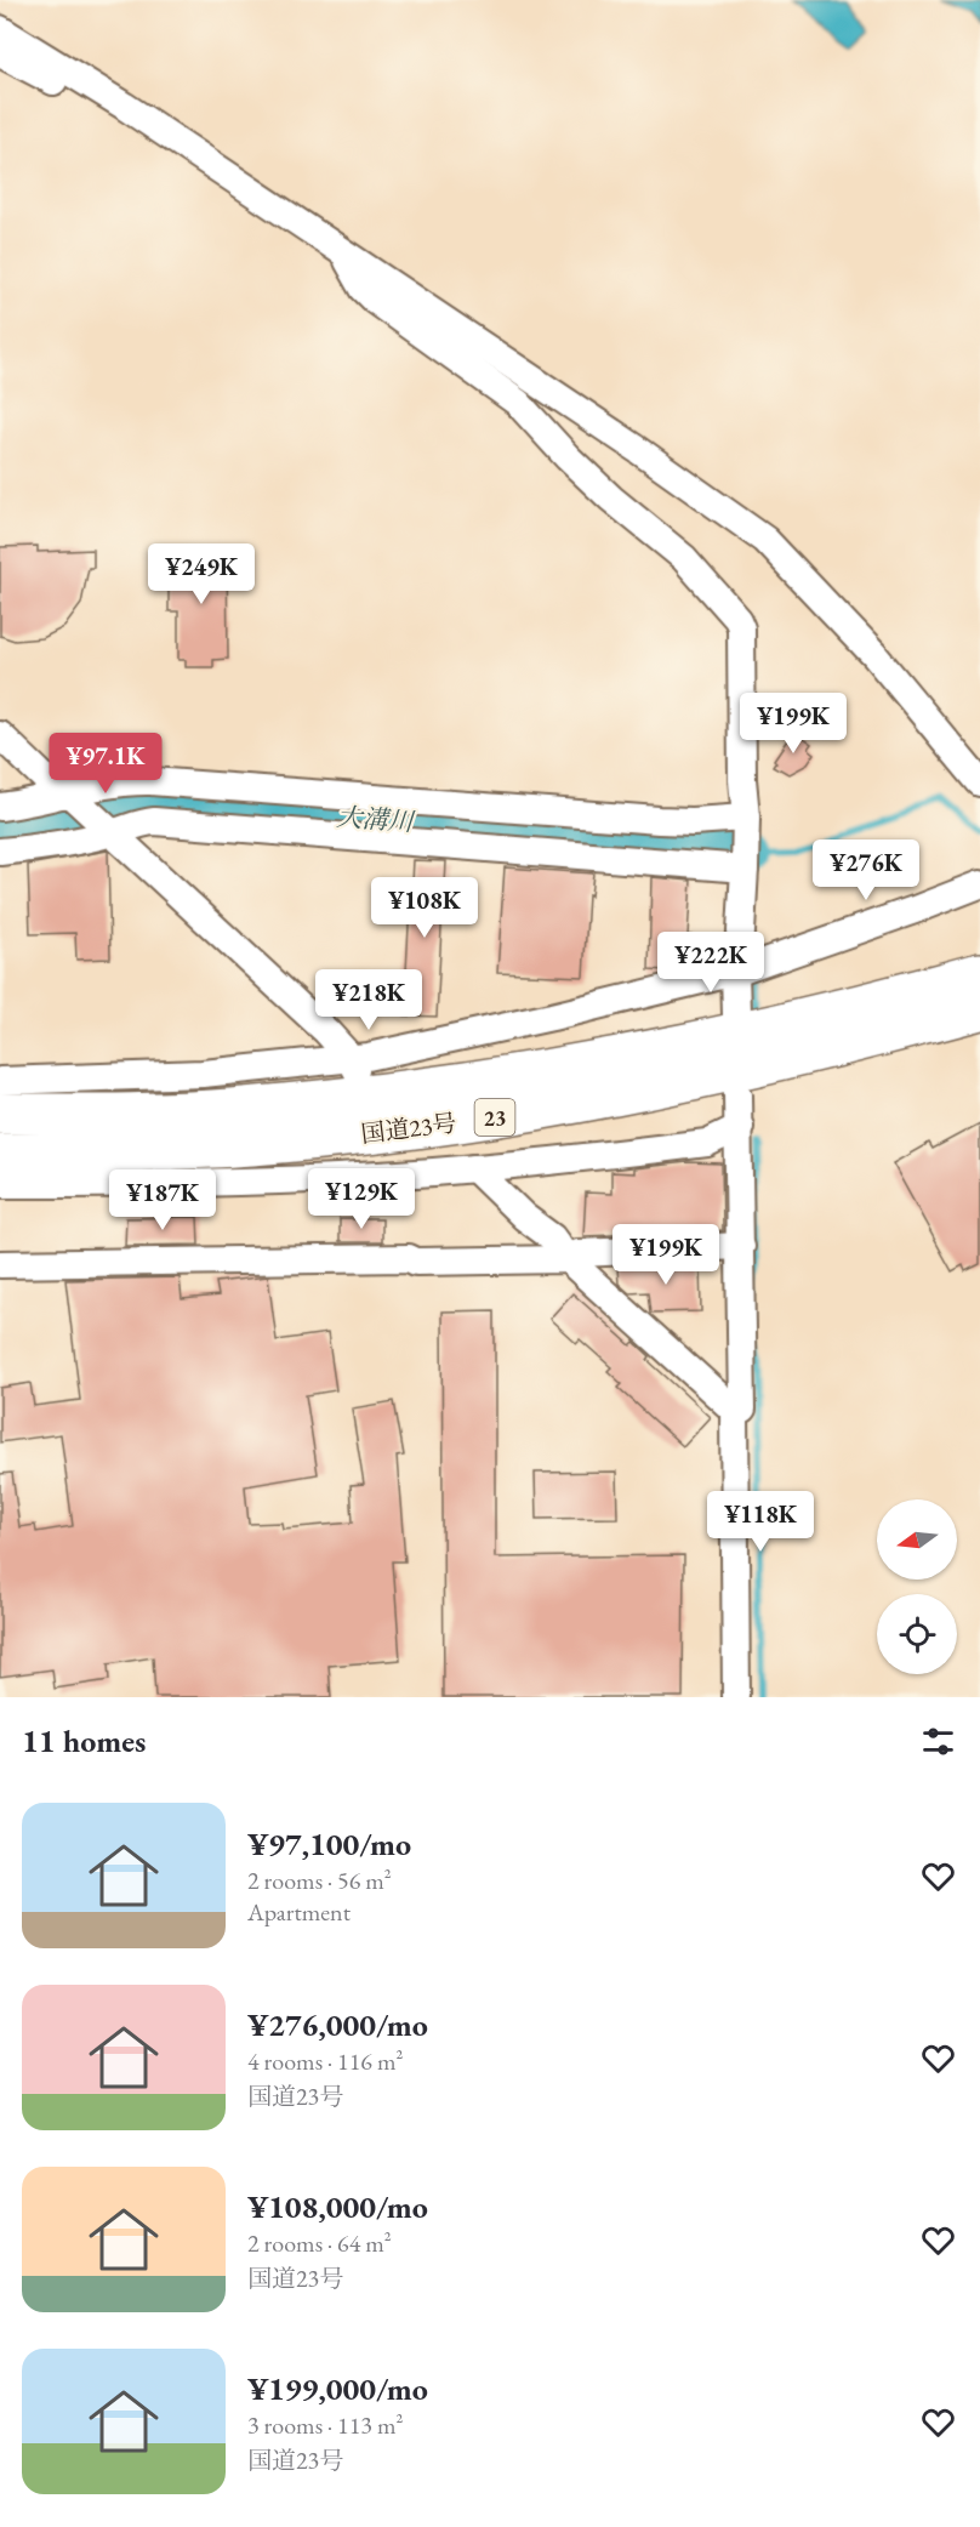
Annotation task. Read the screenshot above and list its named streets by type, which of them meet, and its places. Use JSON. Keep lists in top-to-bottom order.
{
  "streets": {
    "highway": ["23", "国道23号"]
  },
  "water": ["大溝川"],
  "north": "left",
  "page": {
    "price": [
      "¥249K",
      "¥199K",
      "¥97.1K",
      "¥276K",
      "¥108K",
      "¥222K",
      "¥218K",
      "¥129K",
      "¥187K",
      "¥199K",
      "¥118K"
    ],
    "heading": "11 homes",
    "list": [
      {
        "name": "¥97,100/mo",
        "note": "2 rooms · 56 m² · Apartment"
      },
      {
        "name": "¥276,000/mo",
        "note": "4 rooms · 116 m² · 国道23号"
      },
      {
        "name": "¥108,000/mo",
        "note": "2 rooms · 64 m² · 国道23号"
      },
      {
        "name": "¥199,000/mo",
        "note": "3 rooms · 113 m² · 国道23号"
      }
    ]
  }
}
